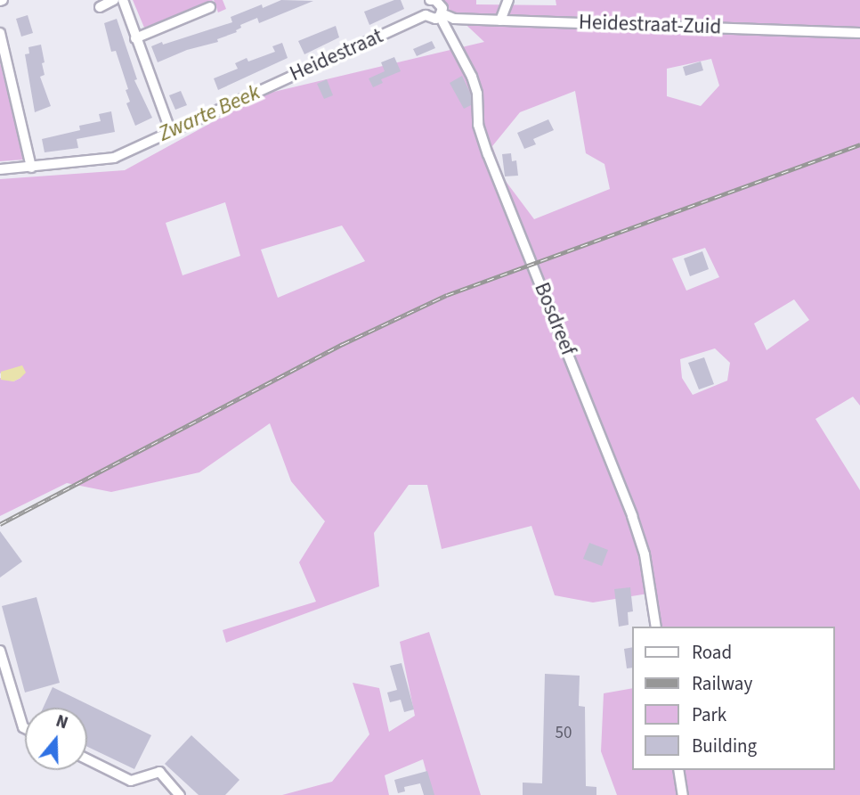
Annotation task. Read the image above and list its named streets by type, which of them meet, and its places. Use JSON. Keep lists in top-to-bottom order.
{
  "streets": {
    "street": ["Heidestraat-Zuid", "Heidestraat", "Bosdreef"]
  },
  "crossings": [
    ["Heidestraat-Zuid", "Heidestraat"],
    ["Heidestraat-Zuid", "Bosdreef"],
    ["Heidestraat", "Bosdreef"]
  ],
  "water": ["Zwarte Beek"],
  "house_numbers": ["50"],
  "legend": [
    "Road",
    "Railway",
    "Park",
    "Building"
  ],
  "north": "top"
}
